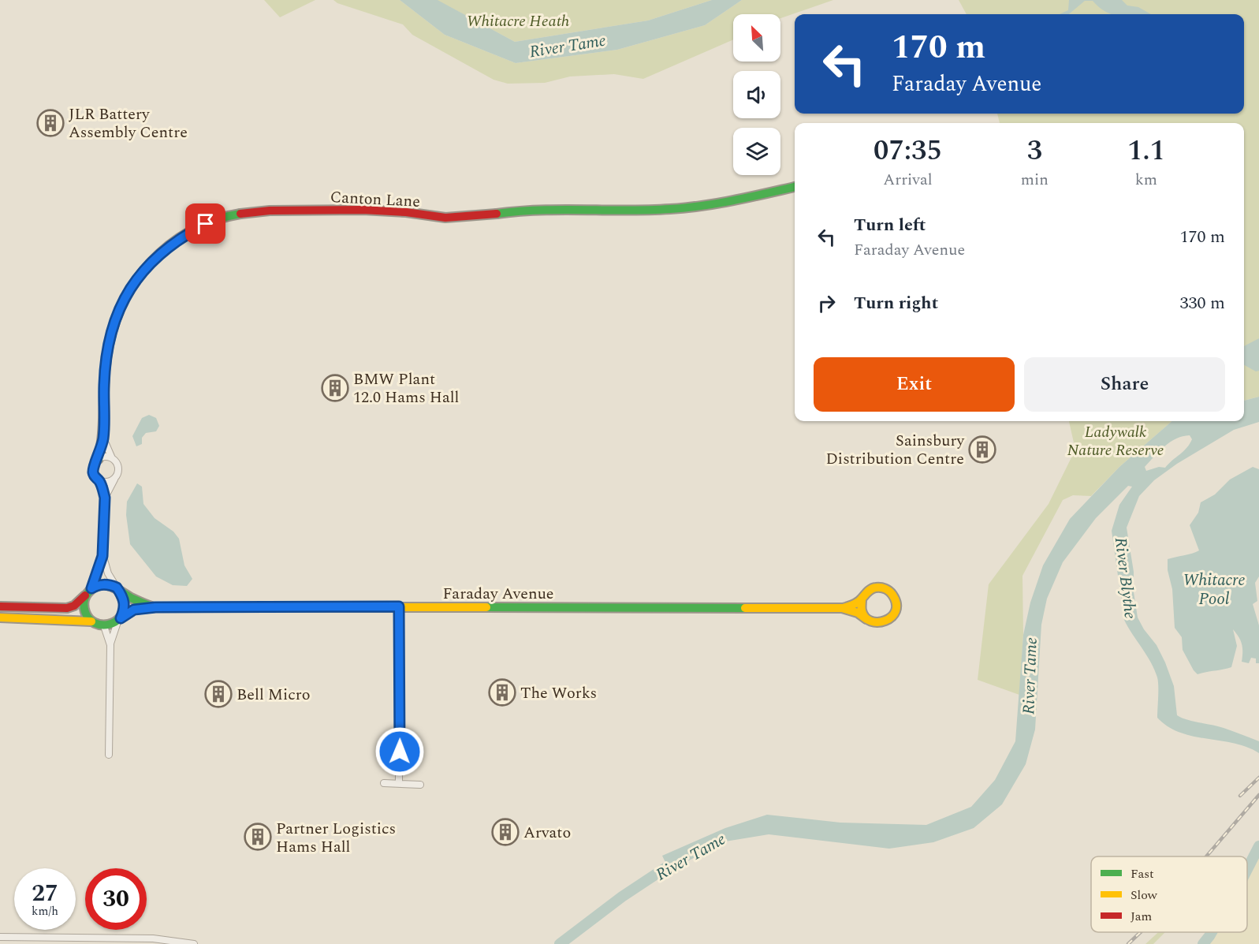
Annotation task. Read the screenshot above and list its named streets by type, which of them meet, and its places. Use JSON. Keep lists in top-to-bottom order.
{
  "streets": {
    "street": ["Canton Lane", "Faraday Avenue"]
  },
  "water": ["River Tame", "River Blythe", "Whitacre Pool"],
  "parks": ["Whitacre Heath", "Ladywalk Nature Reserve"],
  "places": {
    "building": [
      "JLR Battery Assembly Centre",
      "BMW Plant 12.0 Hams Hall",
      "Sainsbury Distribution Centre",
      "The Works",
      "Bell Micro",
      "Arvato",
      "Partner Logistics Hams Hall"
    ]
  },
  "legend": ["Fast", "Slow", "Jam"],
  "north": "top left",
  "page": {
    "turn": ["170 m", "Faraday Avenue"],
    "eta": [
      "07:35",
      "Arrival",
      "3",
      "min",
      "1.1",
      "km"
    ],
    "list": [
      {
        "name": "Turn left",
        "note": "Faraday Avenue",
        "value": "170 m"
      },
      {
        "name": "Turn right",
        "value": "330 m"
      }
    ],
    "buttons": ["Exit", "Share"],
    "speed": "27 km/h",
    "limit": "30"
  }
}
